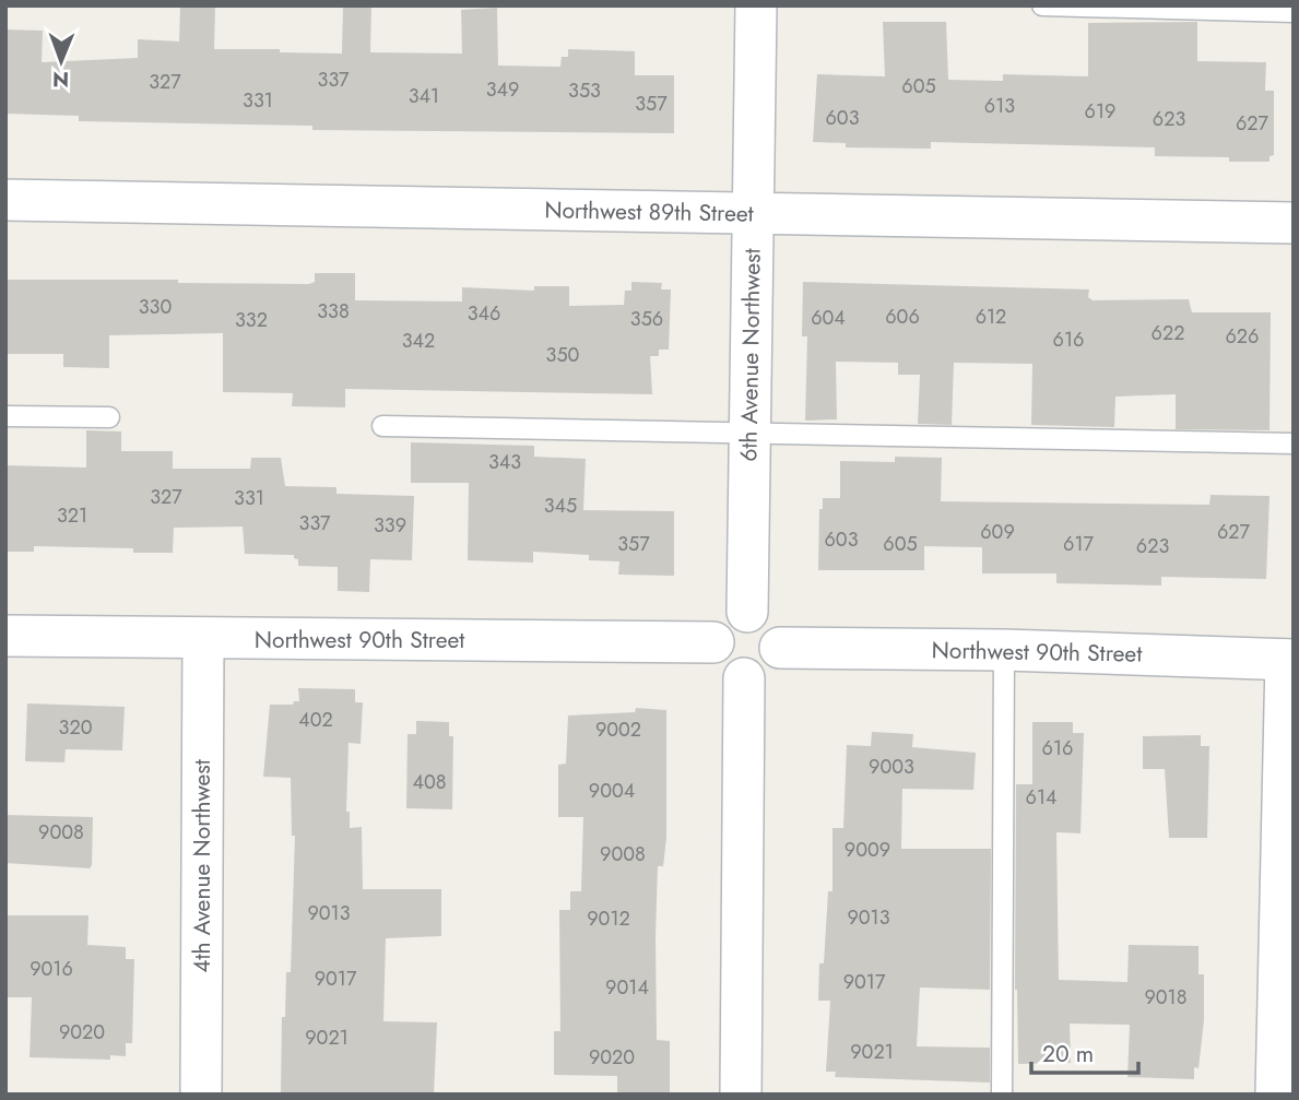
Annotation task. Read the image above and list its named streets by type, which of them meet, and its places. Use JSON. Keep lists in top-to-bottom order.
{
  "streets": {
    "street": [
      "Northwest 89th Street",
      "6th Avenue Northwest",
      "Northwest 90th Street",
      "4th Avenue Northwest"
    ]
  },
  "crossings": [
    ["Northwest 89th Street", "6th Avenue Northwest"],
    ["6th Avenue Northwest", "Northwest 90th Street"],
    ["Northwest 90th Street", "4th Avenue Northwest"]
  ],
  "house_numbers": [
    "337",
    "327",
    "605",
    "349",
    "353",
    "341",
    "331",
    "357",
    "613",
    "619",
    "603",
    "623",
    "627",
    "330",
    "338",
    "346",
    "606",
    "612",
    "604",
    "356",
    "332",
    "622",
    "626",
    "616",
    "342",
    "350",
    "343",
    "327",
    "331",
    "345",
    "321",
    "337",
    "339",
    "609",
    "627",
    "603",
    "357",
    "605",
    "617",
    "623",
    "402",
    "320",
    "9002",
    "616",
    "9003",
    "408",
    "9004",
    "614",
    "9008",
    "9009",
    "9008",
    "9013",
    "9013",
    "9012",
    "9016",
    "9017",
    "9017",
    "9014",
    "9018",
    "9020",
    "9021",
    "9021",
    "9020"
  ],
  "scale_bar": "20 m",
  "north": "bottom"
}
